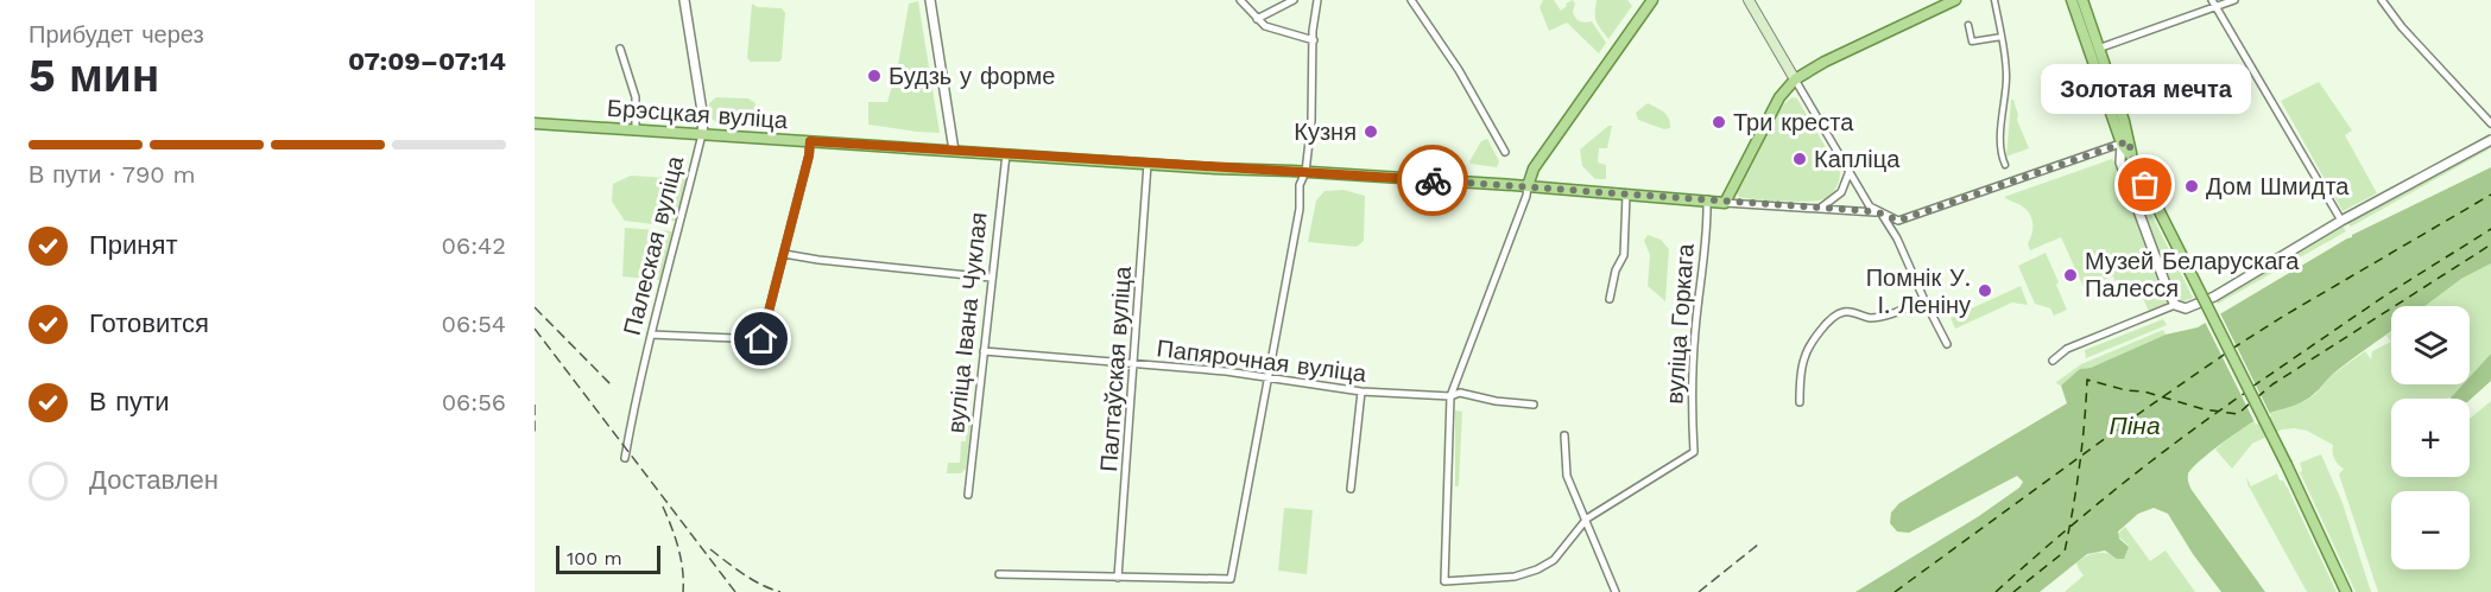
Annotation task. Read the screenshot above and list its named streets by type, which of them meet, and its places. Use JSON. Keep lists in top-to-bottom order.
{
  "streets": {
    "main road": ["Брэсцкая вуліца"],
    "street": [
      "Палеская вуліца",
      "вуліца Івана Чуклая",
      "вуліца Горкага",
      "Папярочная вуліца",
      "Палтаўская вуліца"
    ]
  },
  "crossings": [
    ["Брэсцкая вуліца", "Палеская вуліца"],
    ["Брэсцкая вуліца", "вуліца Івана Чуклая"],
    ["Брэсцкая вуліца", "вуліца Горкага"],
    ["Брэсцкая вуліца", "Палтаўская вуліца"],
    ["вуліца Івана Чуклая", "Папярочная вуліца"],
    ["Папярочная вуліца", "Палтаўская вуліца"]
  ],
  "water": ["Піна"],
  "places": [
    "Будзь у форме",
    "Три креста",
    "Кузня",
    "Капліца",
    "Золотая мечта",
    "Дом Шмидта",
    "Музей Беларускага Палесся",
    "Помнік У. І. Леніну"
  ],
  "scale_bar": "100 m",
  "page": {
    "heading": ["5 мин", "Прибудет через", "07:09–07:14"],
    "bubble": "Золотая мечта",
    "bar": "В пути · 790 m",
    "list": [
      ["Принят", "06:42"],
      ["Готовится", "06:54"],
      ["В пути", "06:56"],
      "Доставлен"
    ],
    "map_buttons": ["+", "−"],
    "scale": "100 m"
  }
}
